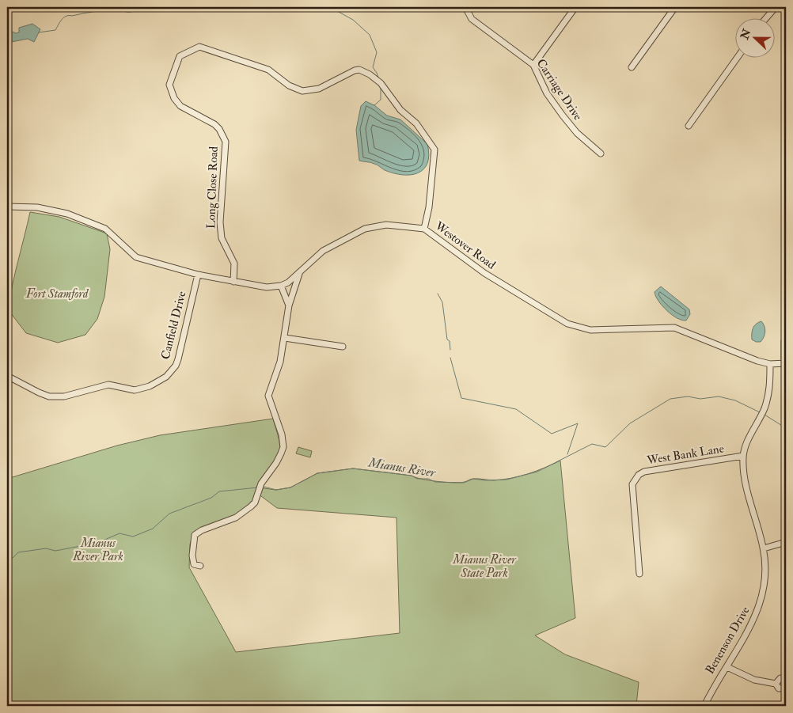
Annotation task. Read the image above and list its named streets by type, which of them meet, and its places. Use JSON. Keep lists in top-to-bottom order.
{
  "streets": {
    "street": [
      "Carriage Drive",
      "Long Close Road",
      "Westover Road",
      "Canfield Drive",
      "West Bank Lane",
      "Benenson Drive"
    ]
  },
  "crossings": [
    ["Long Close Road", "Westover Road"],
    ["Westover Road", "Canfield Drive"],
    ["West Bank Lane", "Benenson Drive"]
  ],
  "water": ["Mianus River"],
  "parks": ["Fort Stamford", "Mianus River Park", "Mianus River State Park"],
  "north": "left"
}
